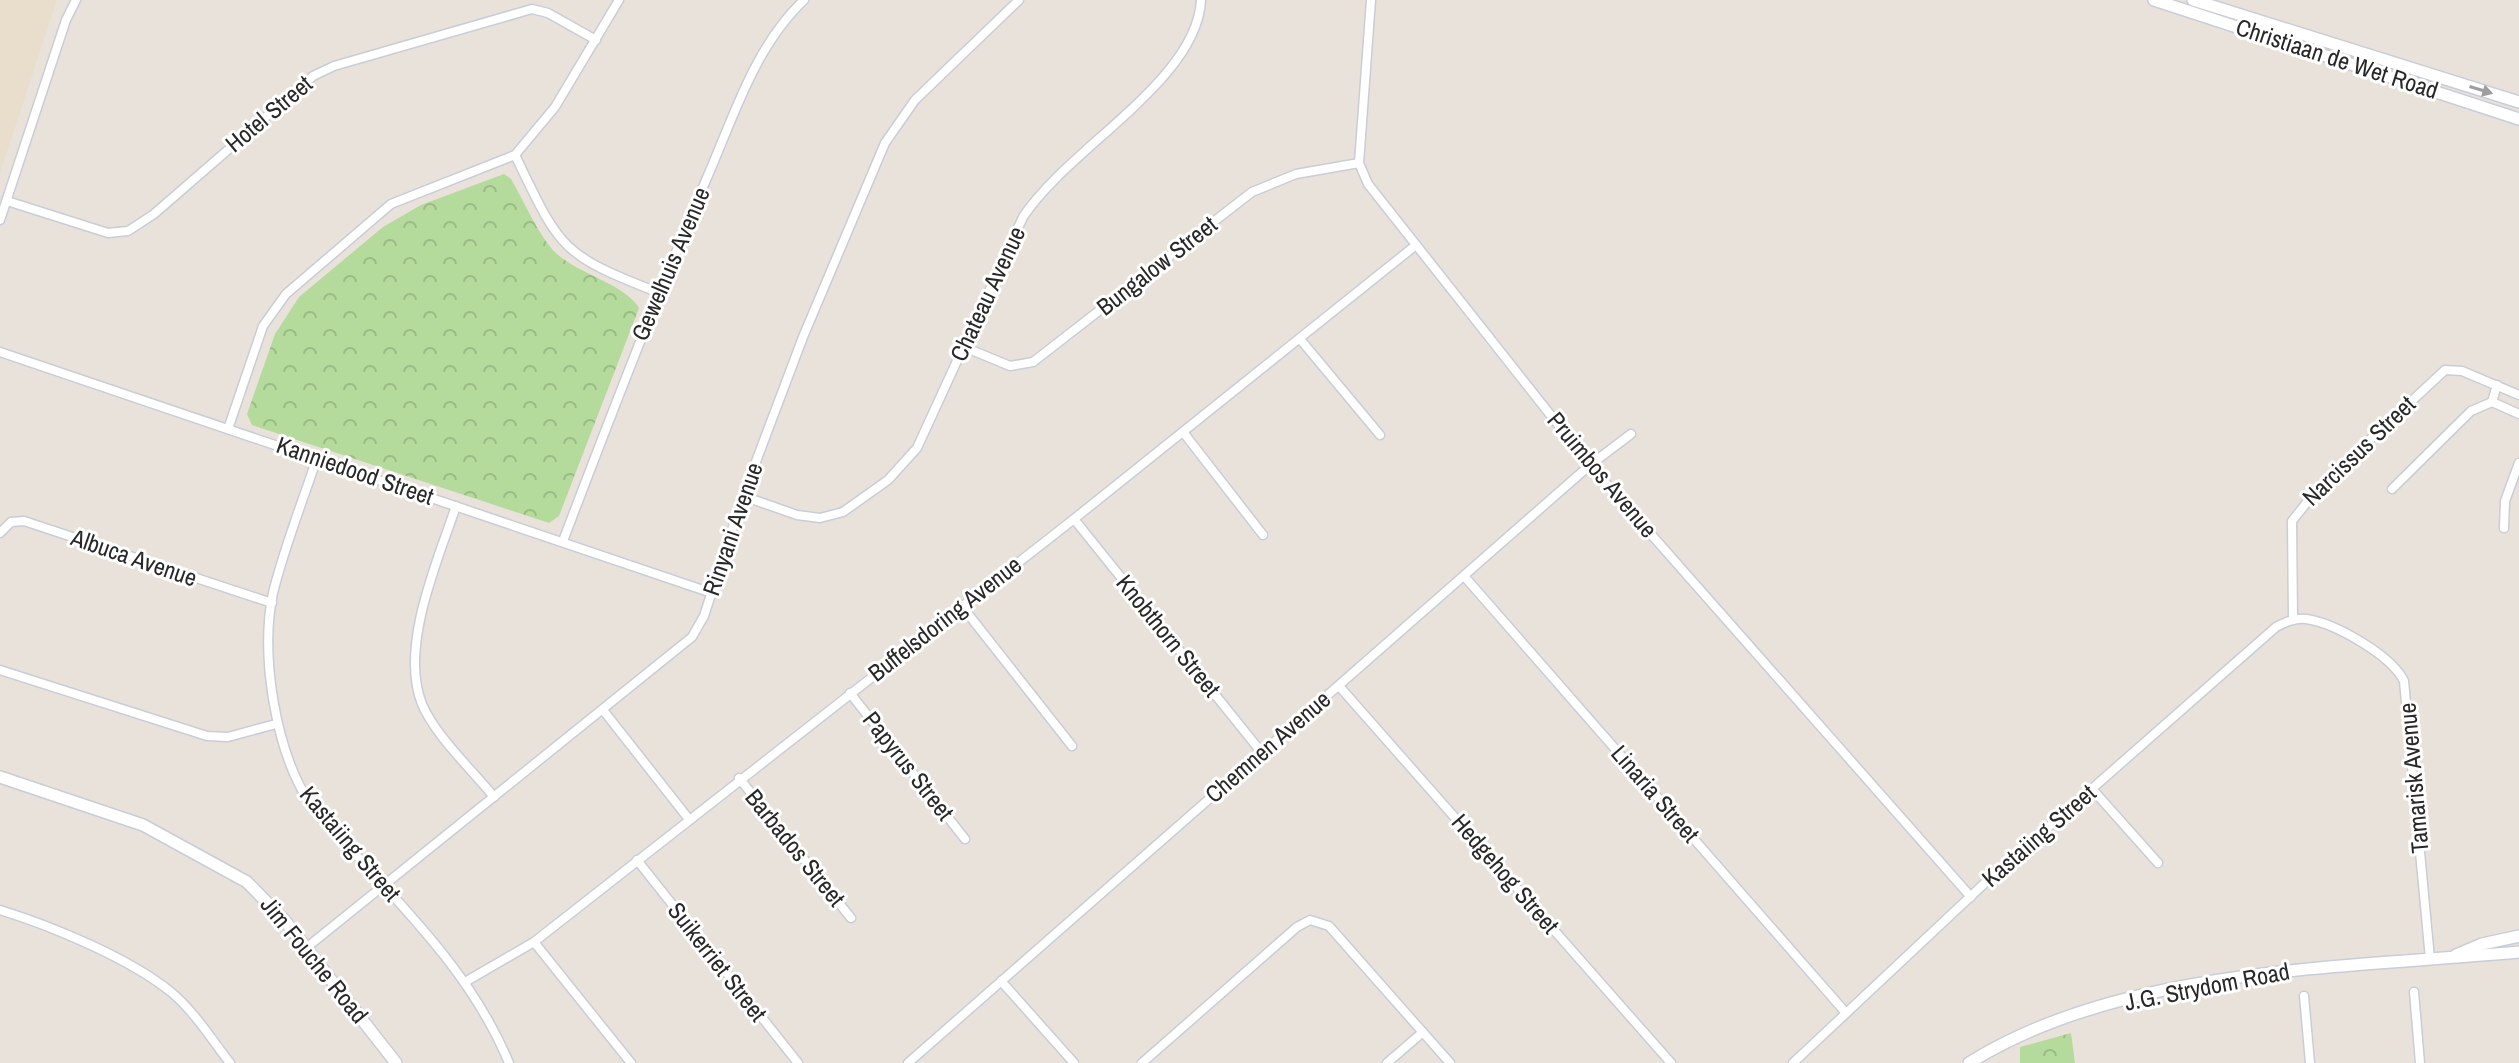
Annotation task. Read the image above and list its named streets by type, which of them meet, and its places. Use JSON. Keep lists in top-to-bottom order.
{
  "streets": {
    "street": [
      "Christiaan de Wet Road",
      "Hotel Street",
      "Gewelhuis Avenue",
      "Bungalow Street",
      "Chateau Avenue",
      "Narcissus Street",
      "Kanniedood Street",
      "Pruimbos Avenue",
      "Rinyani Avenue",
      "Albuca Avenue",
      "Buffelsdoring Avenue",
      "Knobthorn Street",
      "Chemnen Avenue",
      "Papyrus Street",
      "Tamarisk Avenue",
      "Linaria Street",
      "Kastaiing Street",
      "Barbados Street",
      "Hedgehog Street",
      "Jim Fouche Road",
      "Suikerriet Street",
      "J.G. Strydom Road"
    ]
  },
  "crossings": [
    ["Gewelhuis Avenue", "Kanniedood Street"],
    ["Bungalow Street", "Chateau Avenue"],
    ["Bungalow Street", "Pruimbos Avenue"],
    ["Chateau Avenue", "Rinyani Avenue"],
    ["Narcissus Street", "Tamarisk Avenue"],
    ["Narcissus Street", "Kastaiing Street"],
    ["Kanniedood Street", "Rinyani Avenue"],
    ["Kanniedood Street", "Kastaiing Street"],
    ["Pruimbos Avenue", "Buffelsdoring Avenue"],
    ["Pruimbos Avenue", "Chemnen Avenue"],
    ["Pruimbos Avenue", "Kastaiing Street"],
    ["Rinyani Avenue", "Kastaiing Street"],
    ["Rinyani Avenue", "Jim Fouche Road"],
    ["Albuca Avenue", "Kastaiing Street"],
    ["Buffelsdoring Avenue", "Knobthorn Street"],
    ["Buffelsdoring Avenue", "Papyrus Street"],
    ["Buffelsdoring Avenue", "Kastaiing Street"],
    ["Buffelsdoring Avenue", "Barbados Street"],
    ["Buffelsdoring Avenue", "Suikerriet Street"],
    ["Knobthorn Street", "Chemnen Avenue"],
    ["Chemnen Avenue", "Linaria Street"],
    ["Chemnen Avenue", "Hedgehog Street"],
    ["Tamarisk Avenue", "Kastaiing Street"],
    ["Tamarisk Avenue", "J.G. Strydom Road"],
    ["Linaria Street", "Kastaiing Street"]
  ]
}
